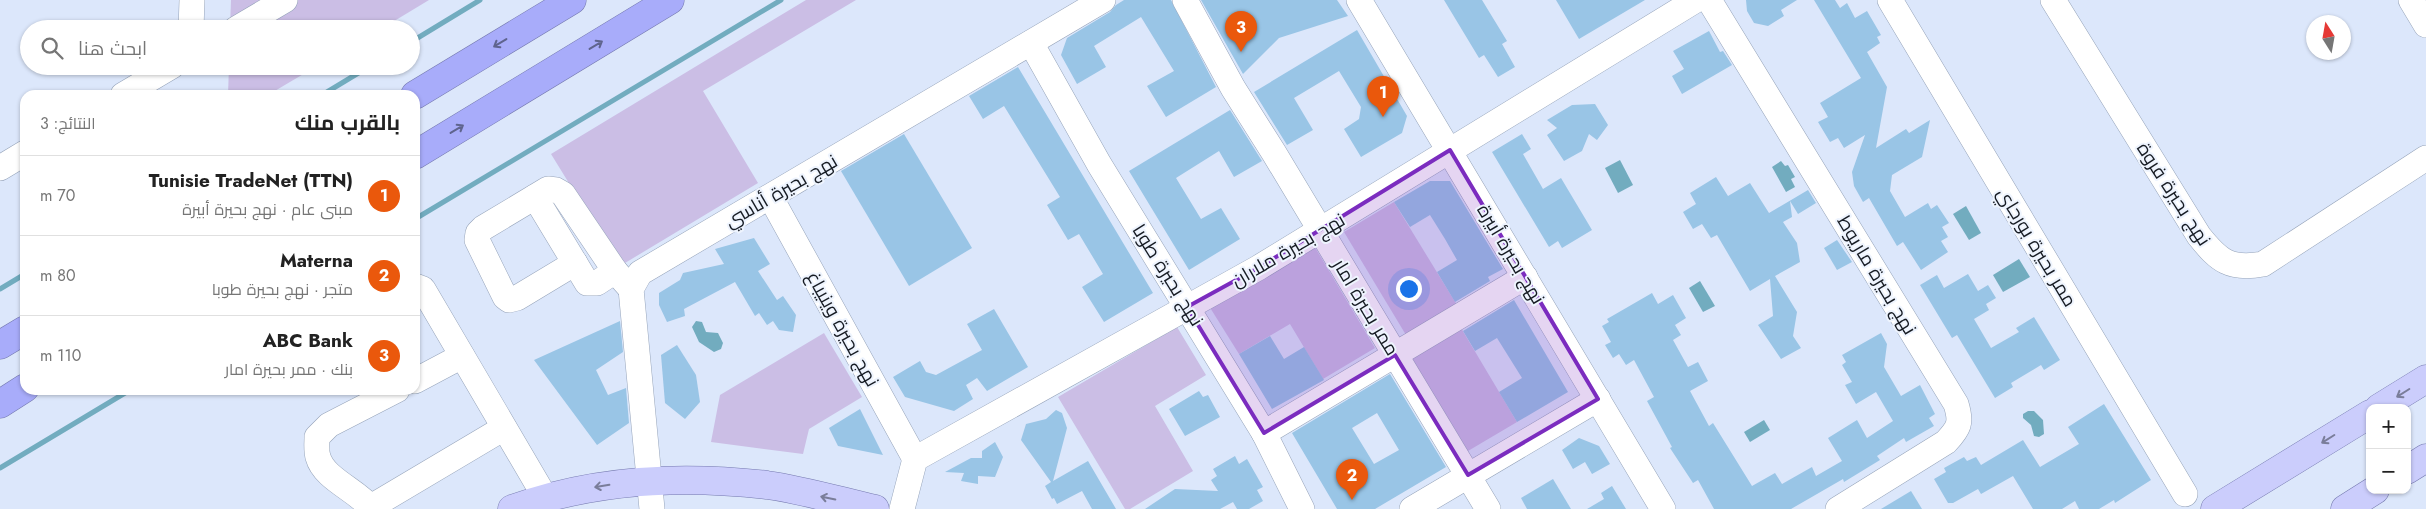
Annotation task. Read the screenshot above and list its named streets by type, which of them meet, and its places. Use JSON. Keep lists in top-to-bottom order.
{
  "streets": {
    "street": [
      "نهج بحيرة أناسي",
      "نهج بحيرة فروة",
      "ممر بحيرة بورجاي",
      "نهج بحيرة ملاران",
      "نهج بحيرة أبيرة",
      "نهج بحيرة طوبا",
      "نهج بحيرة ماريوط",
      "ممر بحيرة امار",
      "نهج بحيرة وينيباغ"
    ]
  },
  "crossings": [
    ["نهج بحيرة أناسي", "نهج بحيرة طوبا"],
    ["نهج بحيرة أناسي", "نهج بحيرة وينيباغ"],
    ["نهج بحيرة ملاران", "نهج بحيرة أبيرة"],
    ["نهج بحيرة ملاران", "نهج بحيرة طوبا"],
    ["نهج بحيرة ملاران", "ممر بحيرة امار"],
    ["نهج بحيرة ملاران", "نهج بحيرة وينيباغ"]
  ],
  "north": "top",
  "page": {
    "pins": ["3", "1", "2"],
    "search": "ابحث هنا",
    "heading": ["بالقرب منك", "النتائج: 3"],
    "list": [
      {
        "mark": "1",
        "name": "Tunisie TradeNet (TTN)",
        "note": "مبنى عام · نهج بحيرة أبيرة",
        "value": "70 m"
      },
      {
        "mark": "2",
        "name": "Materna",
        "note": "متجر · نهج بحيرة طوبا",
        "value": "80 m"
      },
      {
        "mark": "3",
        "name": "ABC Bank",
        "note": "بنك · ممر بحيرة امار",
        "value": "110 m"
      }
    ],
    "map_buttons": ["+", "−"]
  }
}
